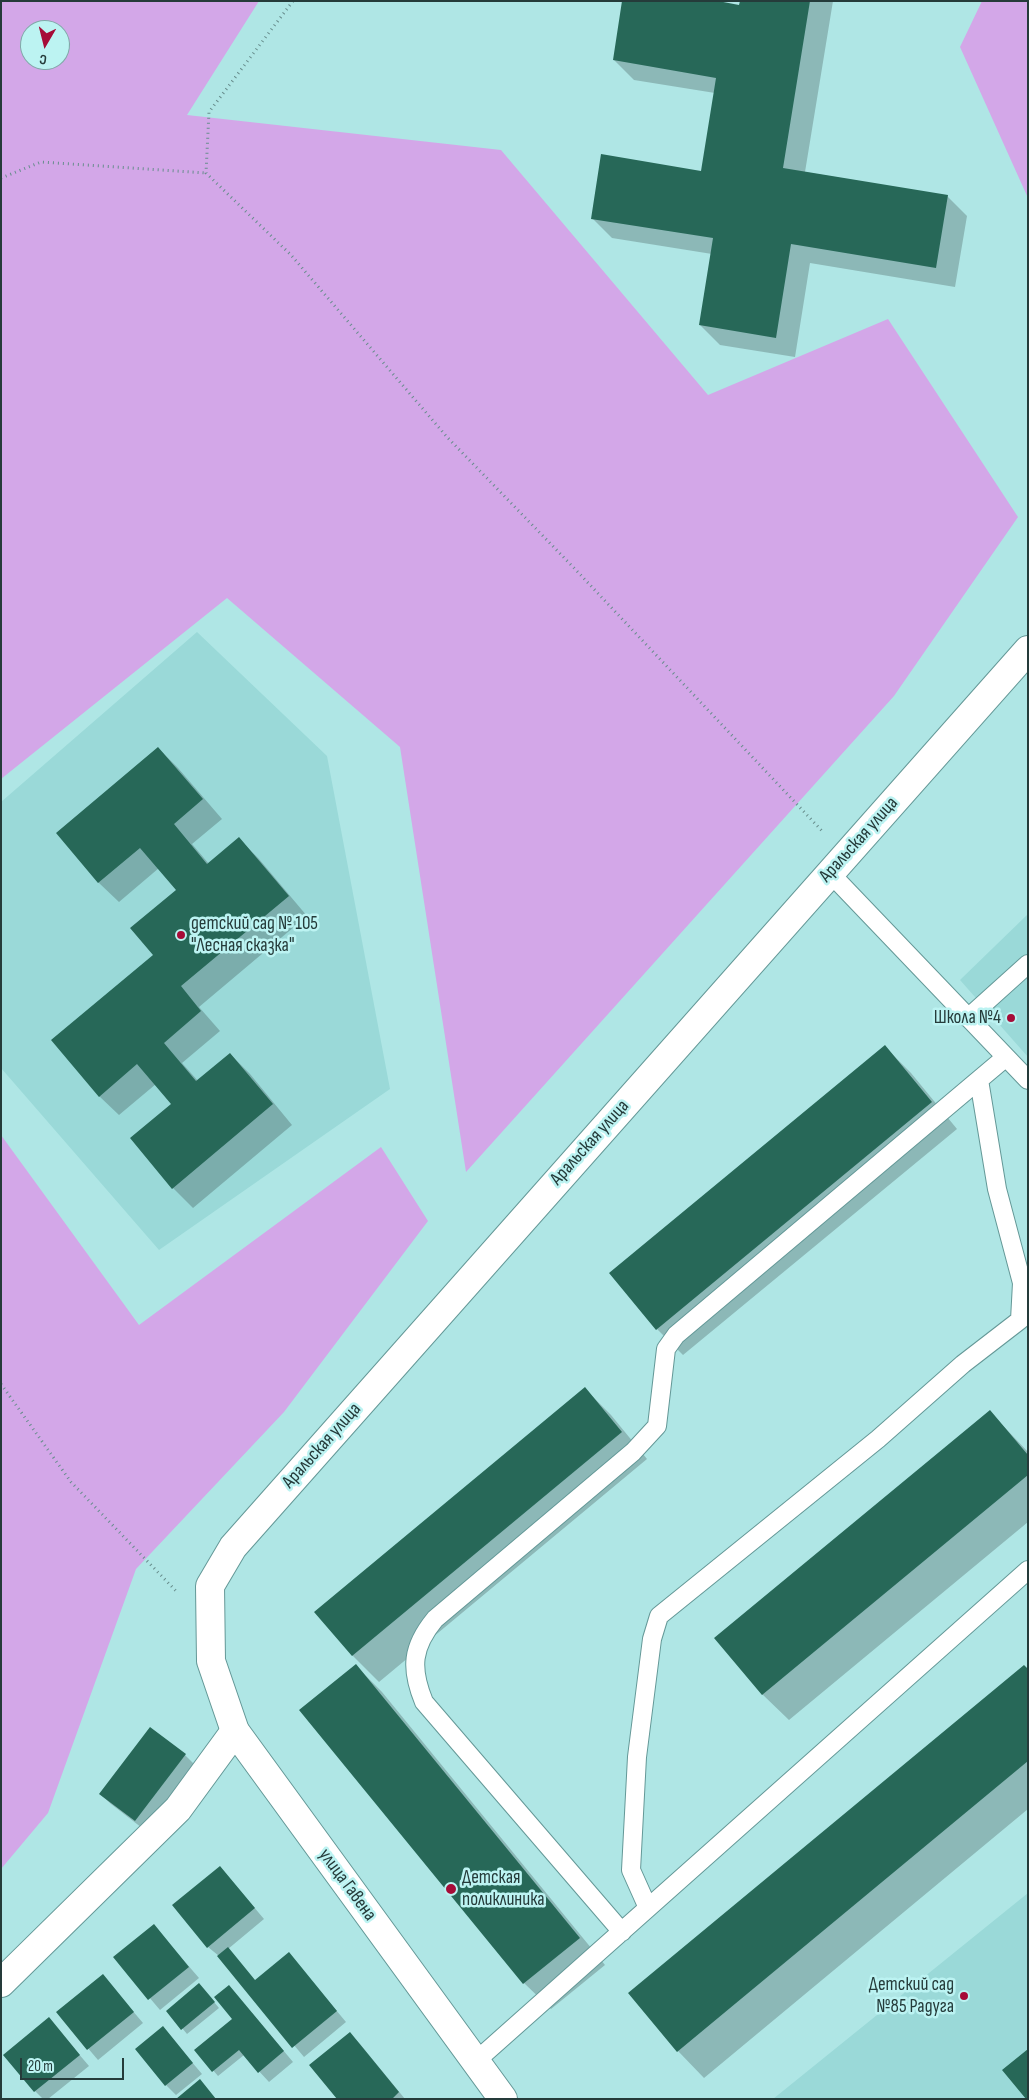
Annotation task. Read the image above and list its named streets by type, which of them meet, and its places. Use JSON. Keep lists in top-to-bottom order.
{
  "streets": {
    "street": ["Аральская улица", "улица Гавена"]
  },
  "crossings": [
    ["Аральская улица", "улица Гавена"]
  ],
  "places": [
    "детский сад № 105 \"Лесная сказка\"",
    "Школа №4",
    "Детская поликлиника",
    "Детский сад №85 Радуга"
  ],
  "scale_bar": "20 m",
  "north": "bottom"
}
